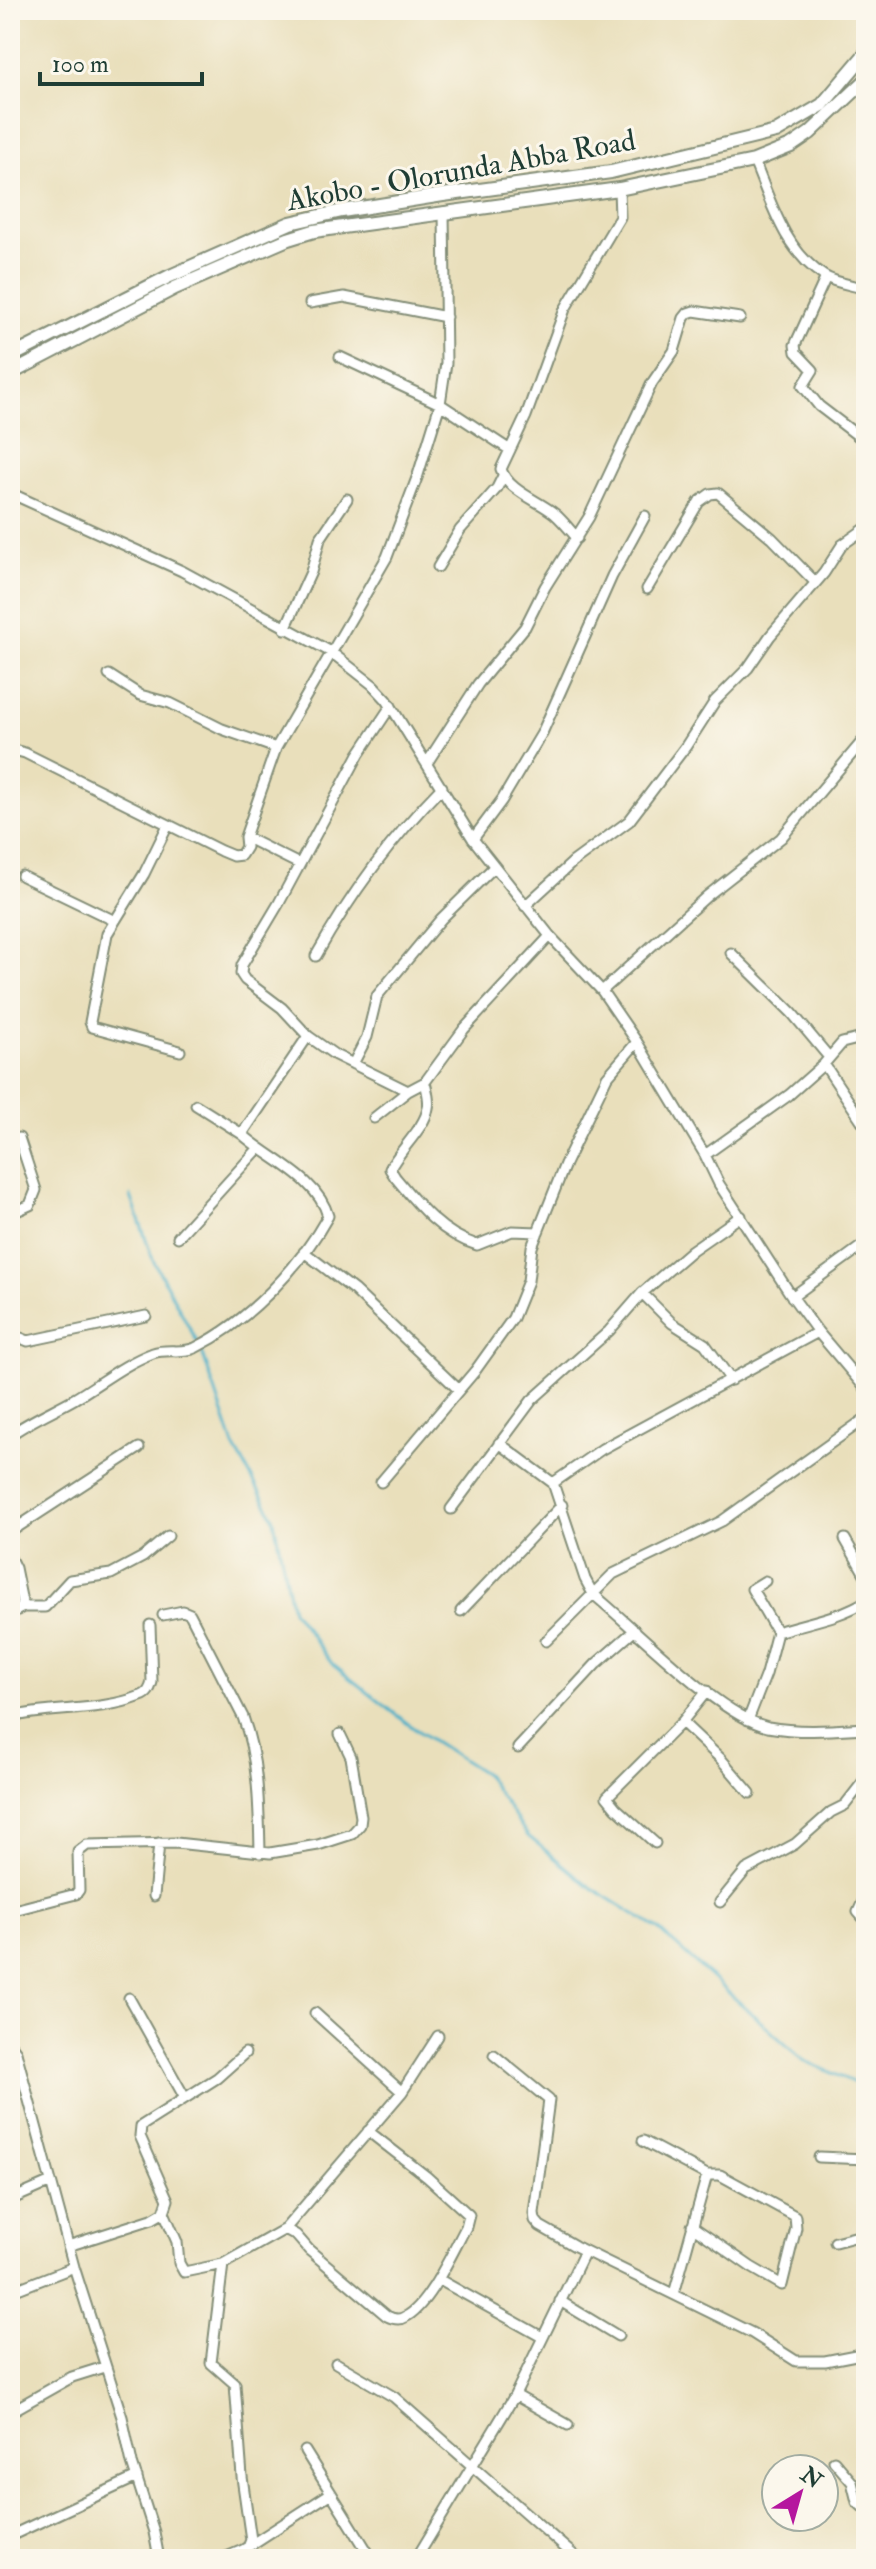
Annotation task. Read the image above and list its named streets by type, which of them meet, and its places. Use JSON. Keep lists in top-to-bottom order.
{
  "streets": {
    "main road": ["Akobo - Olorunda Abba Road"]
  },
  "scale_bar": "100 m",
  "north": "top right"
}
